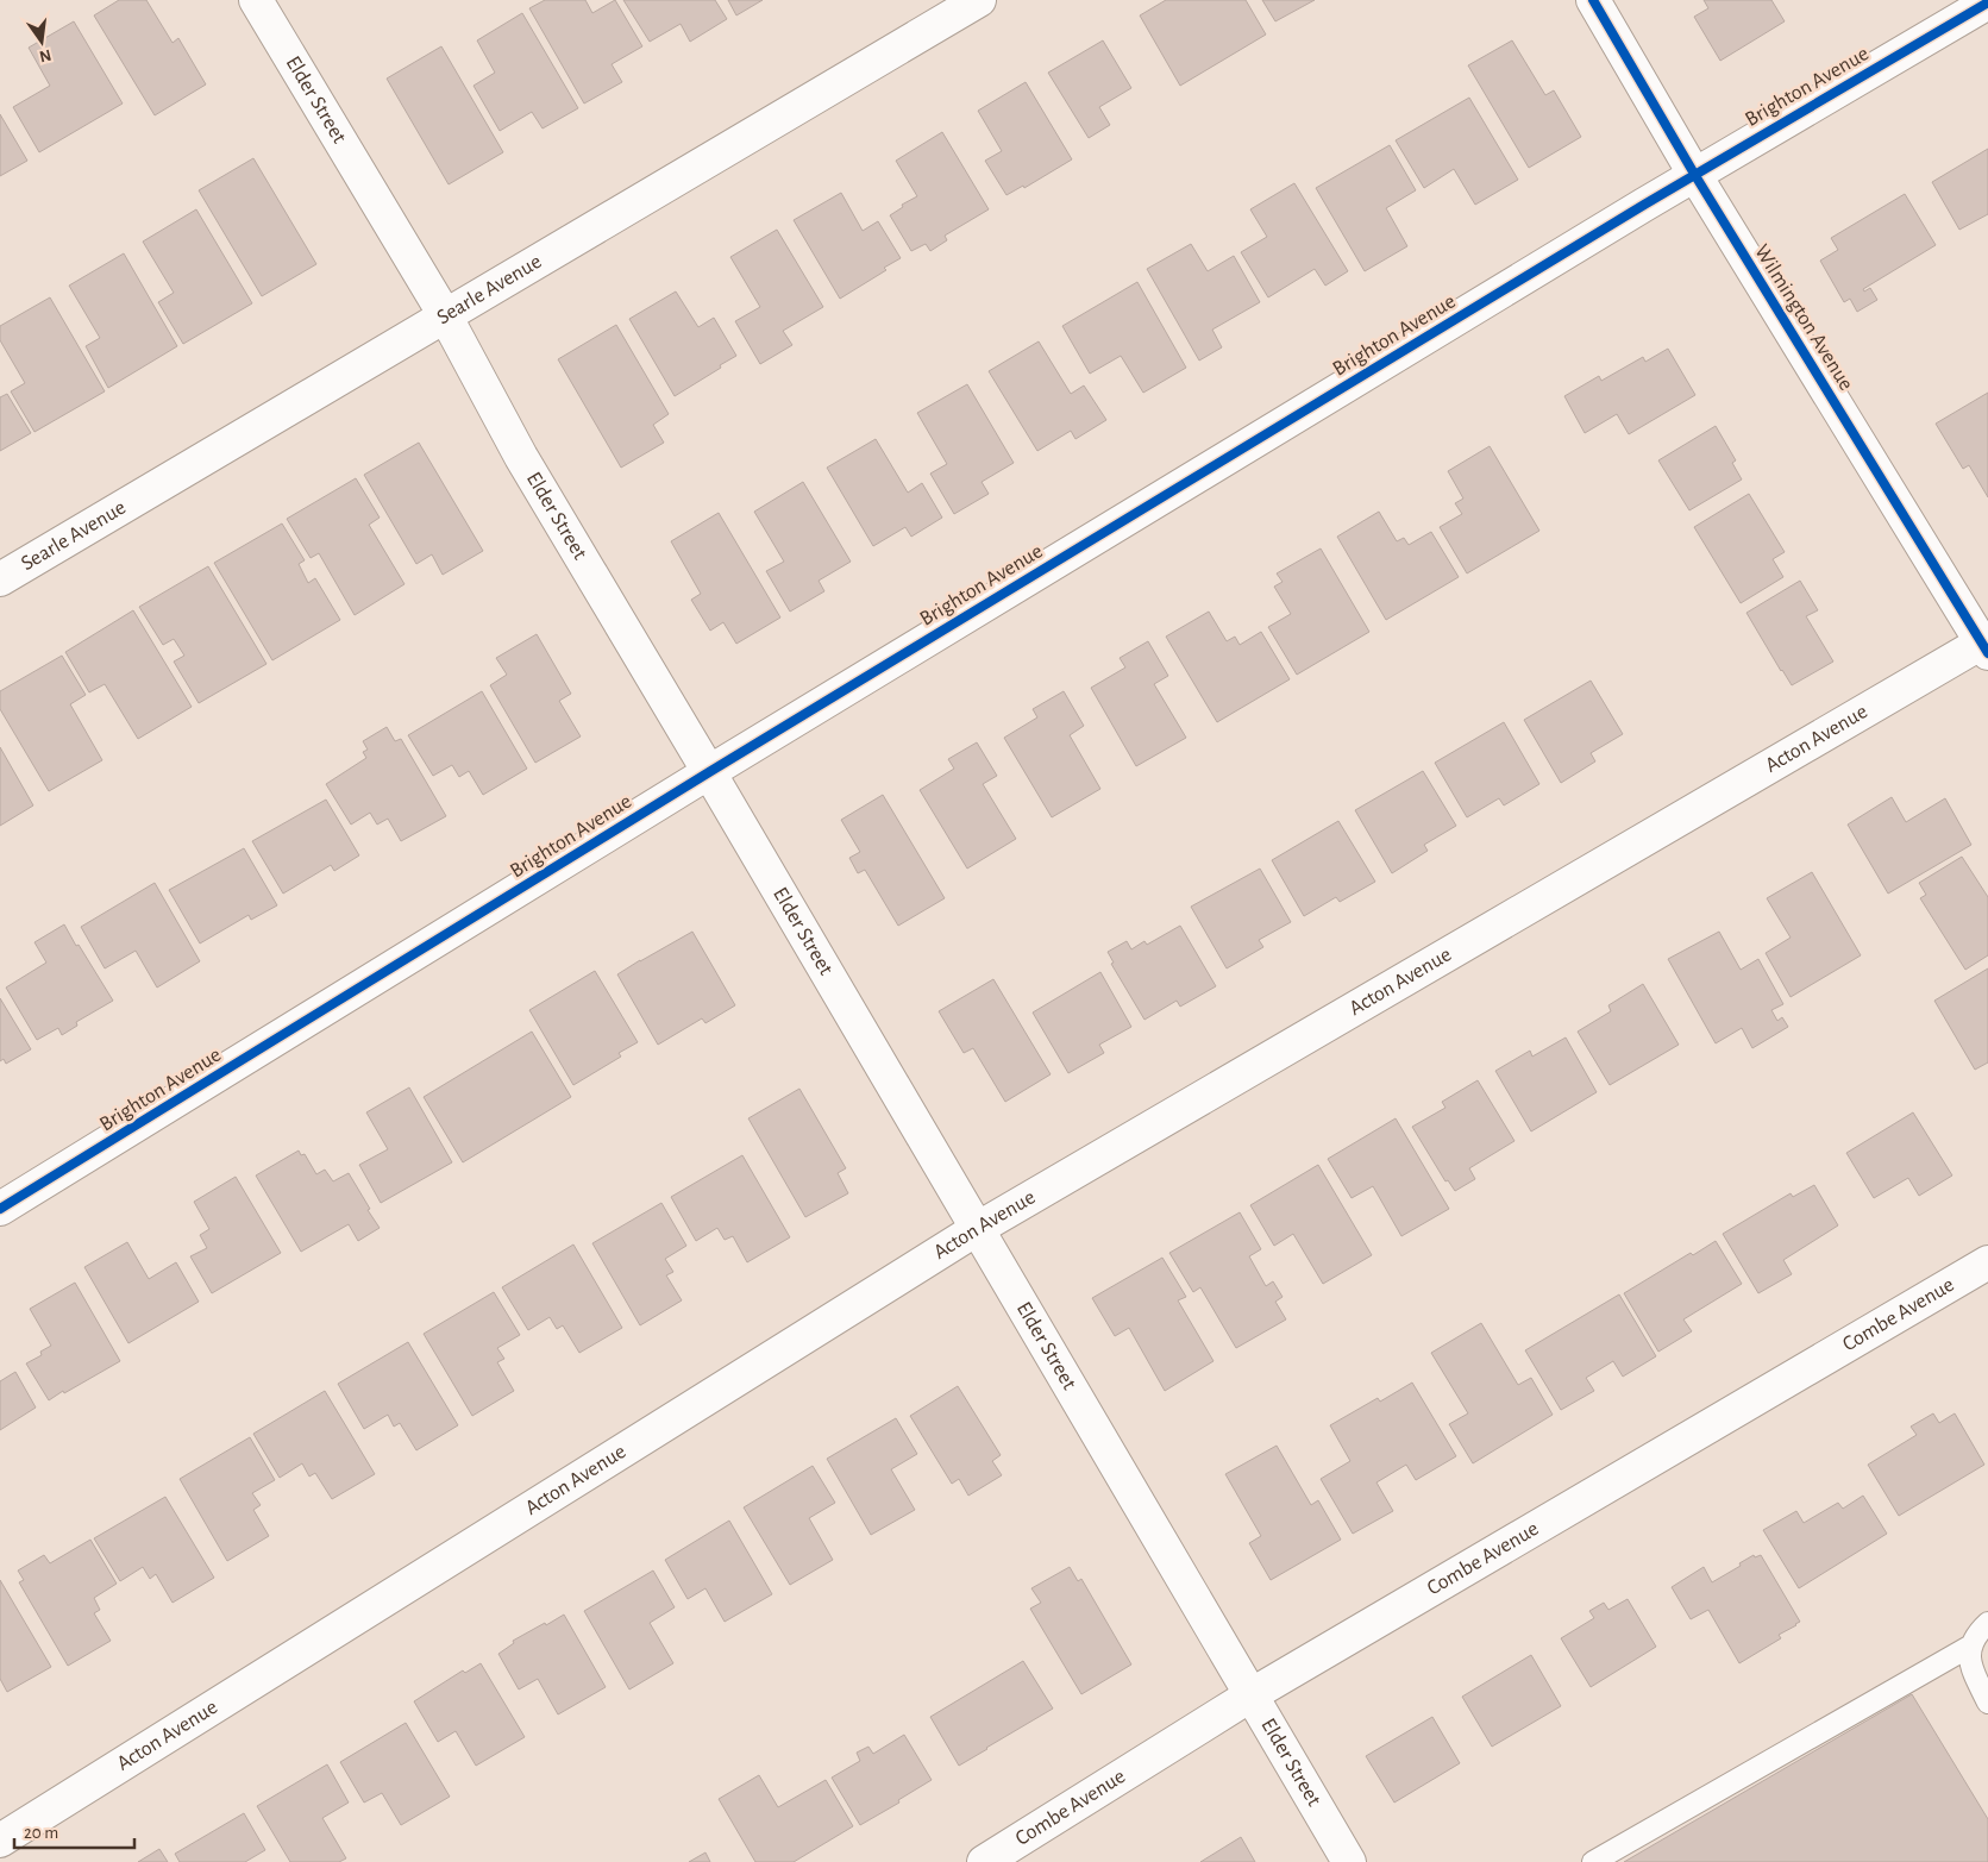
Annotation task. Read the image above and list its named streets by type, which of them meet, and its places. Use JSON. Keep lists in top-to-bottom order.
{
  "streets": {
    "street": [
      "Brighton Avenue",
      "Elder Street",
      "Searle Avenue",
      "Wilmington Avenue",
      "Acton Avenue",
      "Combe Avenue"
    ]
  },
  "crossings": [
    ["Brighton Avenue", "Elder Street"],
    ["Brighton Avenue", "Wilmington Avenue"],
    ["Elder Street", "Searle Avenue"],
    ["Elder Street", "Acton Avenue"],
    ["Elder Street", "Combe Avenue"],
    ["Wilmington Avenue", "Acton Avenue"]
  ],
  "scale_bar": "20 m",
  "north": "bottom"
}
